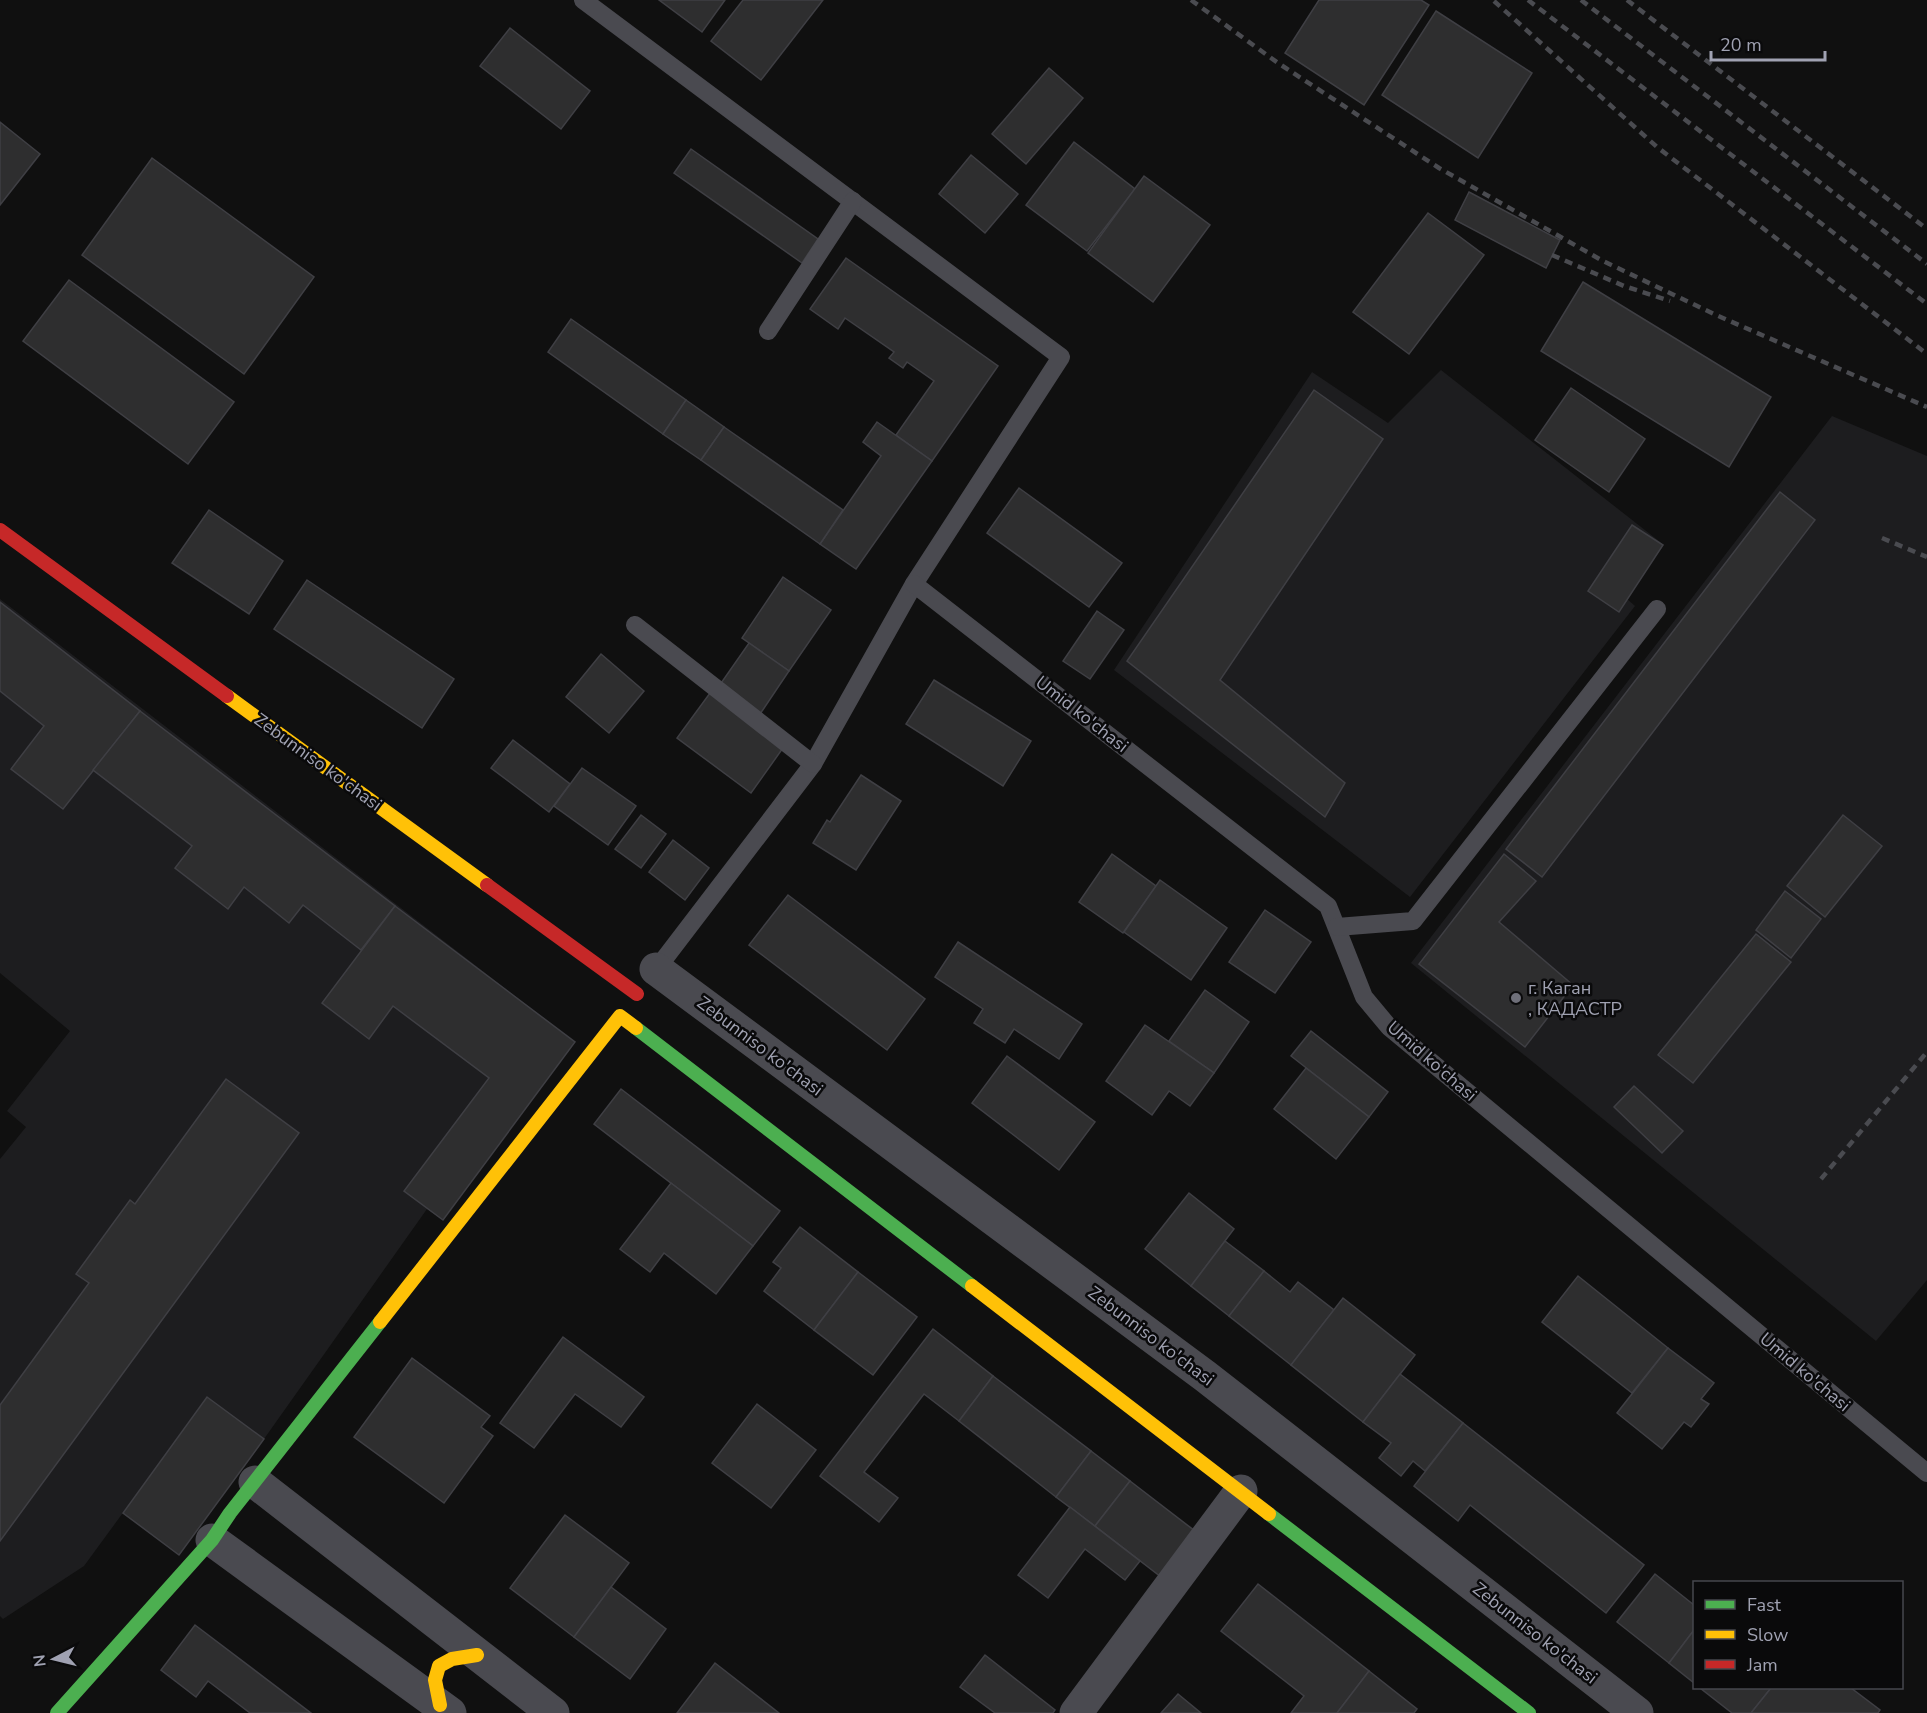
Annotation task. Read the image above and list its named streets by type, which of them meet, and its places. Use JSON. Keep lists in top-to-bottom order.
{
  "streets": {
    "street": ["Zebunniso ko'chasi"],
    "lane": ["Umid ko'chasi"]
  },
  "places": ["г. Каган , КАДАСТР"],
  "legend": ["Fast", "Slow", "Jam"],
  "scale_bar": "20 m",
  "north": "left"
}
